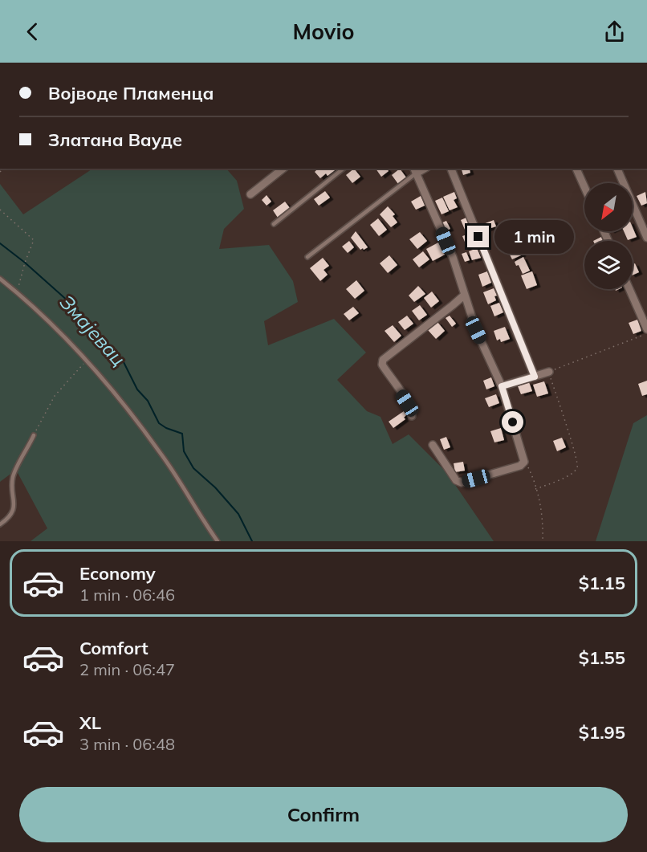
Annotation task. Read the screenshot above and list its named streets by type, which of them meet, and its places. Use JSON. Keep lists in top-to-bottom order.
{
  "water": ["Змајевац"],
  "north": "bottom left",
  "page": {
    "header": "Movio",
    "banner": ["Војводе Пламенца", "Златана Вауде"],
    "bubble": "1 min",
    "list": [
      {
        "name": "Economy",
        "note": "1 min · 06:46",
        "value": "$1.15"
      },
      {
        "name": "Comfort",
        "note": "2 min · 06:47",
        "value": "$1.55"
      },
      {
        "name": "XL",
        "note": "3 min · 06:48",
        "value": "$1.95"
      }
    ],
    "buttons": "Confirm"
  }
}
